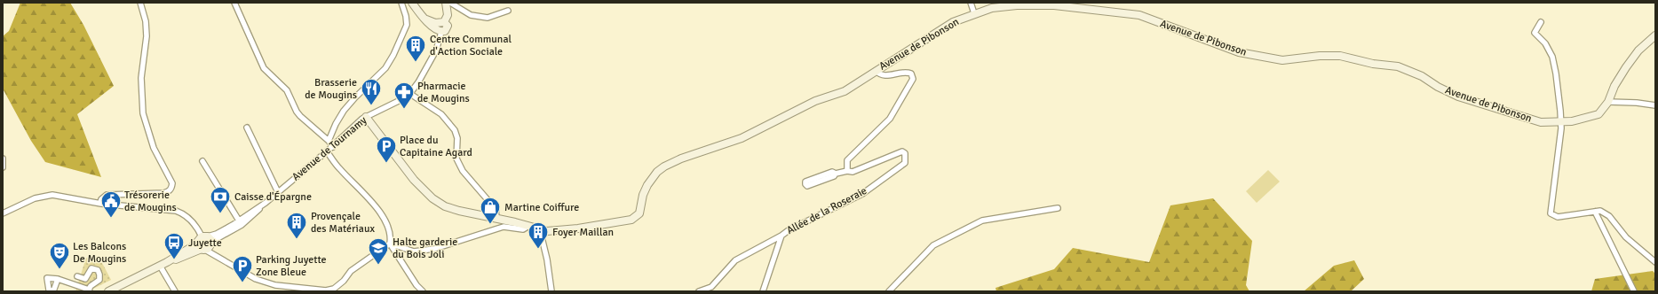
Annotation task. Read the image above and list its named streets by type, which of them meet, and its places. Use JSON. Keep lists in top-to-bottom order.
{
  "streets": {
    "street": ["Avenue de Pibonson", "Avenue de Tournamy", "Allée de la Roseraie"]
  },
  "crossings": [
    ["Avenue de Pibonson", "Avenue de Tournamy"]
  ],
  "places": {
    "building": ["Centre Communal d'Action Sociale", "Provençale des Matériaux", "Foyer Maillan"],
    "restaurant": ["Brasserie de Mougins"],
    "pharmacy": ["Pharmacie de Mougins"],
    "parking": ["Place du Capitaine Agard", "Parking Juyette Zone Bleue"],
    "bank": ["Caisse d'Épargne"],
    "public building": ["Trésorerie de Mougins"],
    "shop": ["Martine Coiffure"],
    "bus stop": ["Juyette"],
    "school or university": ["Halte garderie du Bois Joli"],
    "theatre": ["Les Balcons De Mougins"]
  }
}
